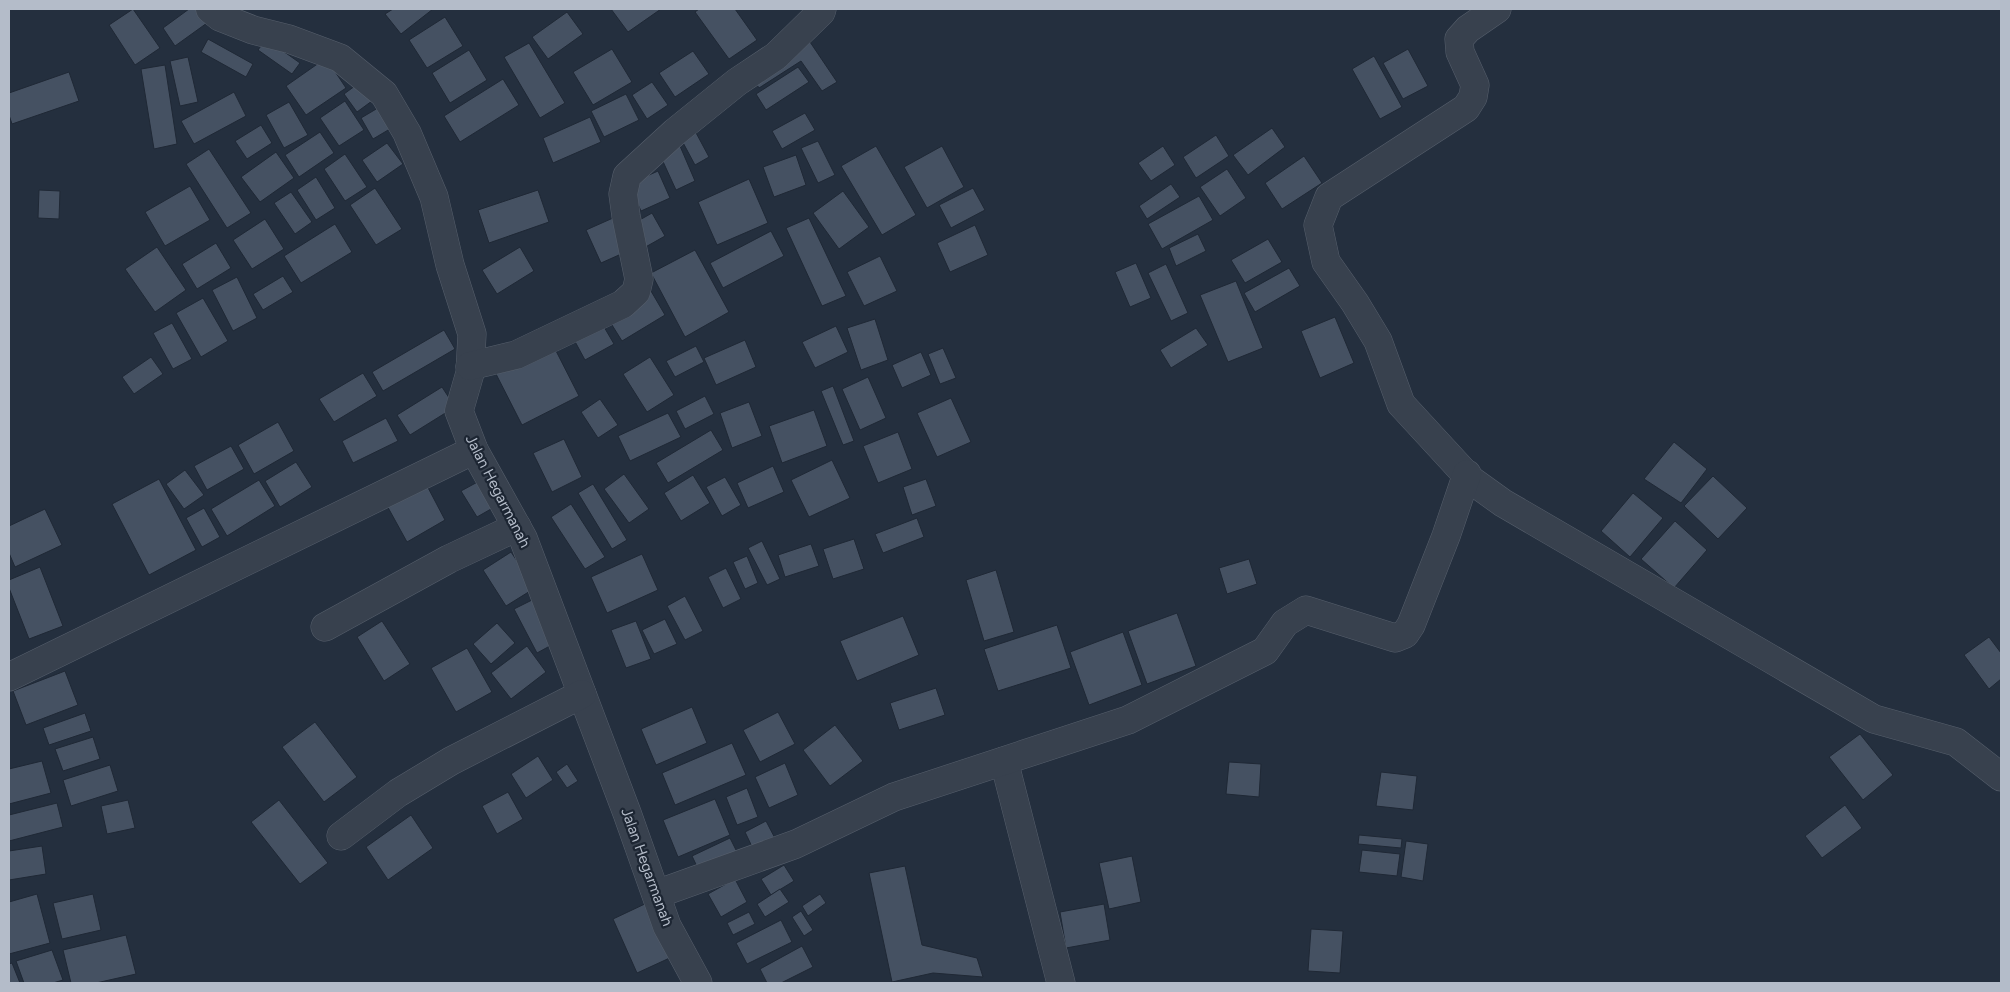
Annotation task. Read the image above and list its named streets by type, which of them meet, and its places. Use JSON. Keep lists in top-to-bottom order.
{
  "streets": {
    "street": ["Jalan Hegarmanah"]
  }
}
